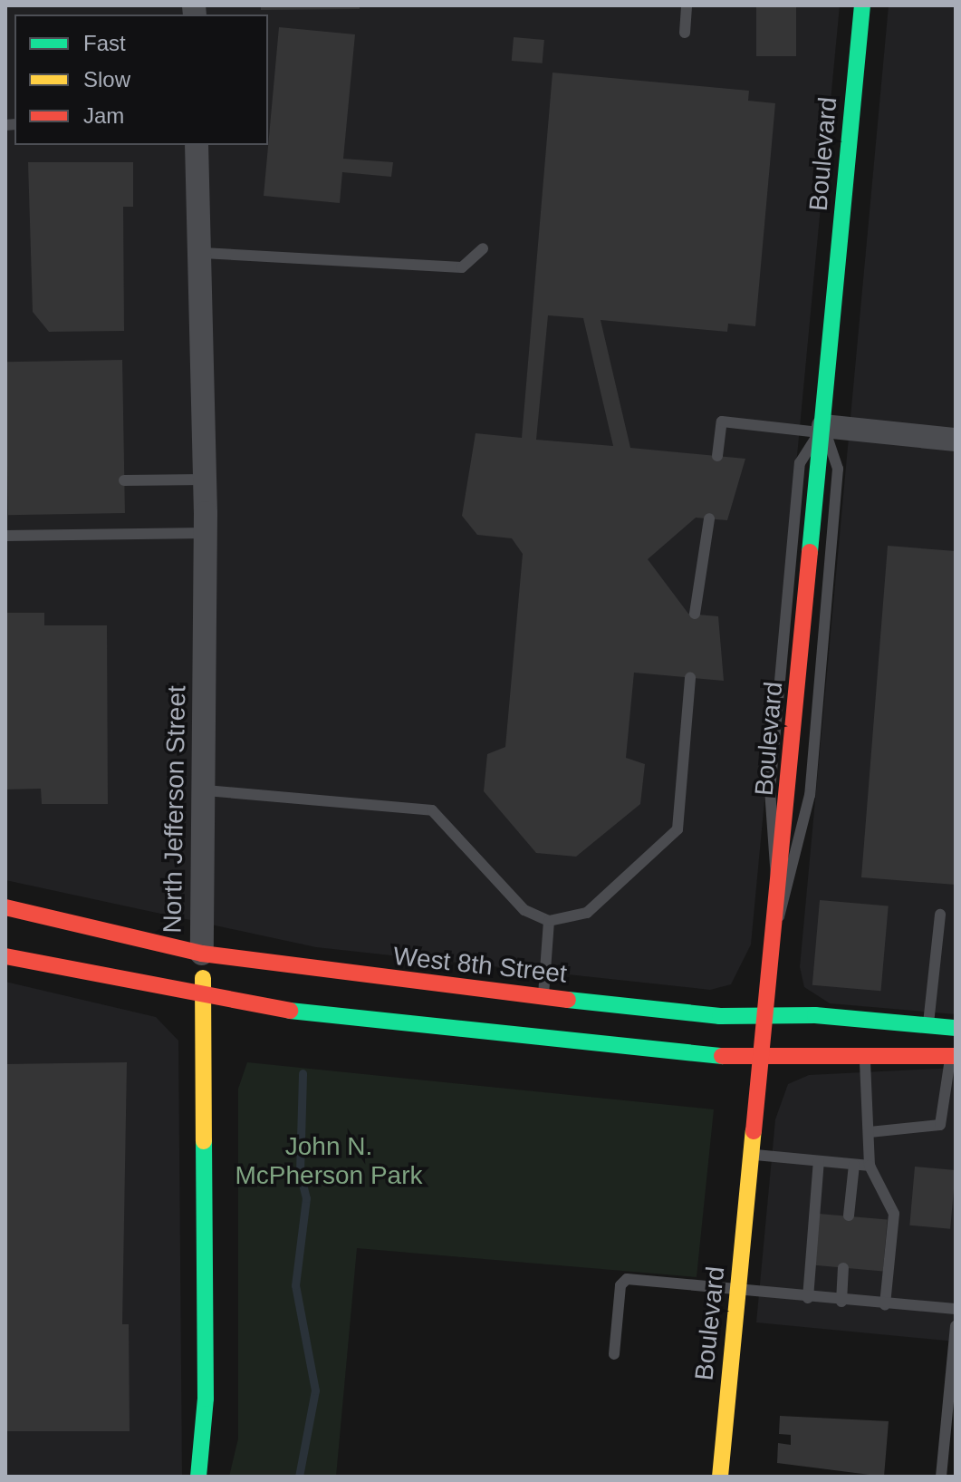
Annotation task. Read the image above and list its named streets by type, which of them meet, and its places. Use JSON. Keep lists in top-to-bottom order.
{
  "streets": {
    "street": ["Boulevard", "North Jefferson Street", "West 8th Street"]
  },
  "crossings": [
    ["Boulevard", "West 8th Street"],
    ["North Jefferson Street", "West 8th Street"]
  ],
  "parks": ["John N. McPherson Park"],
  "legend": ["Fast", "Slow", "Jam"]
}
